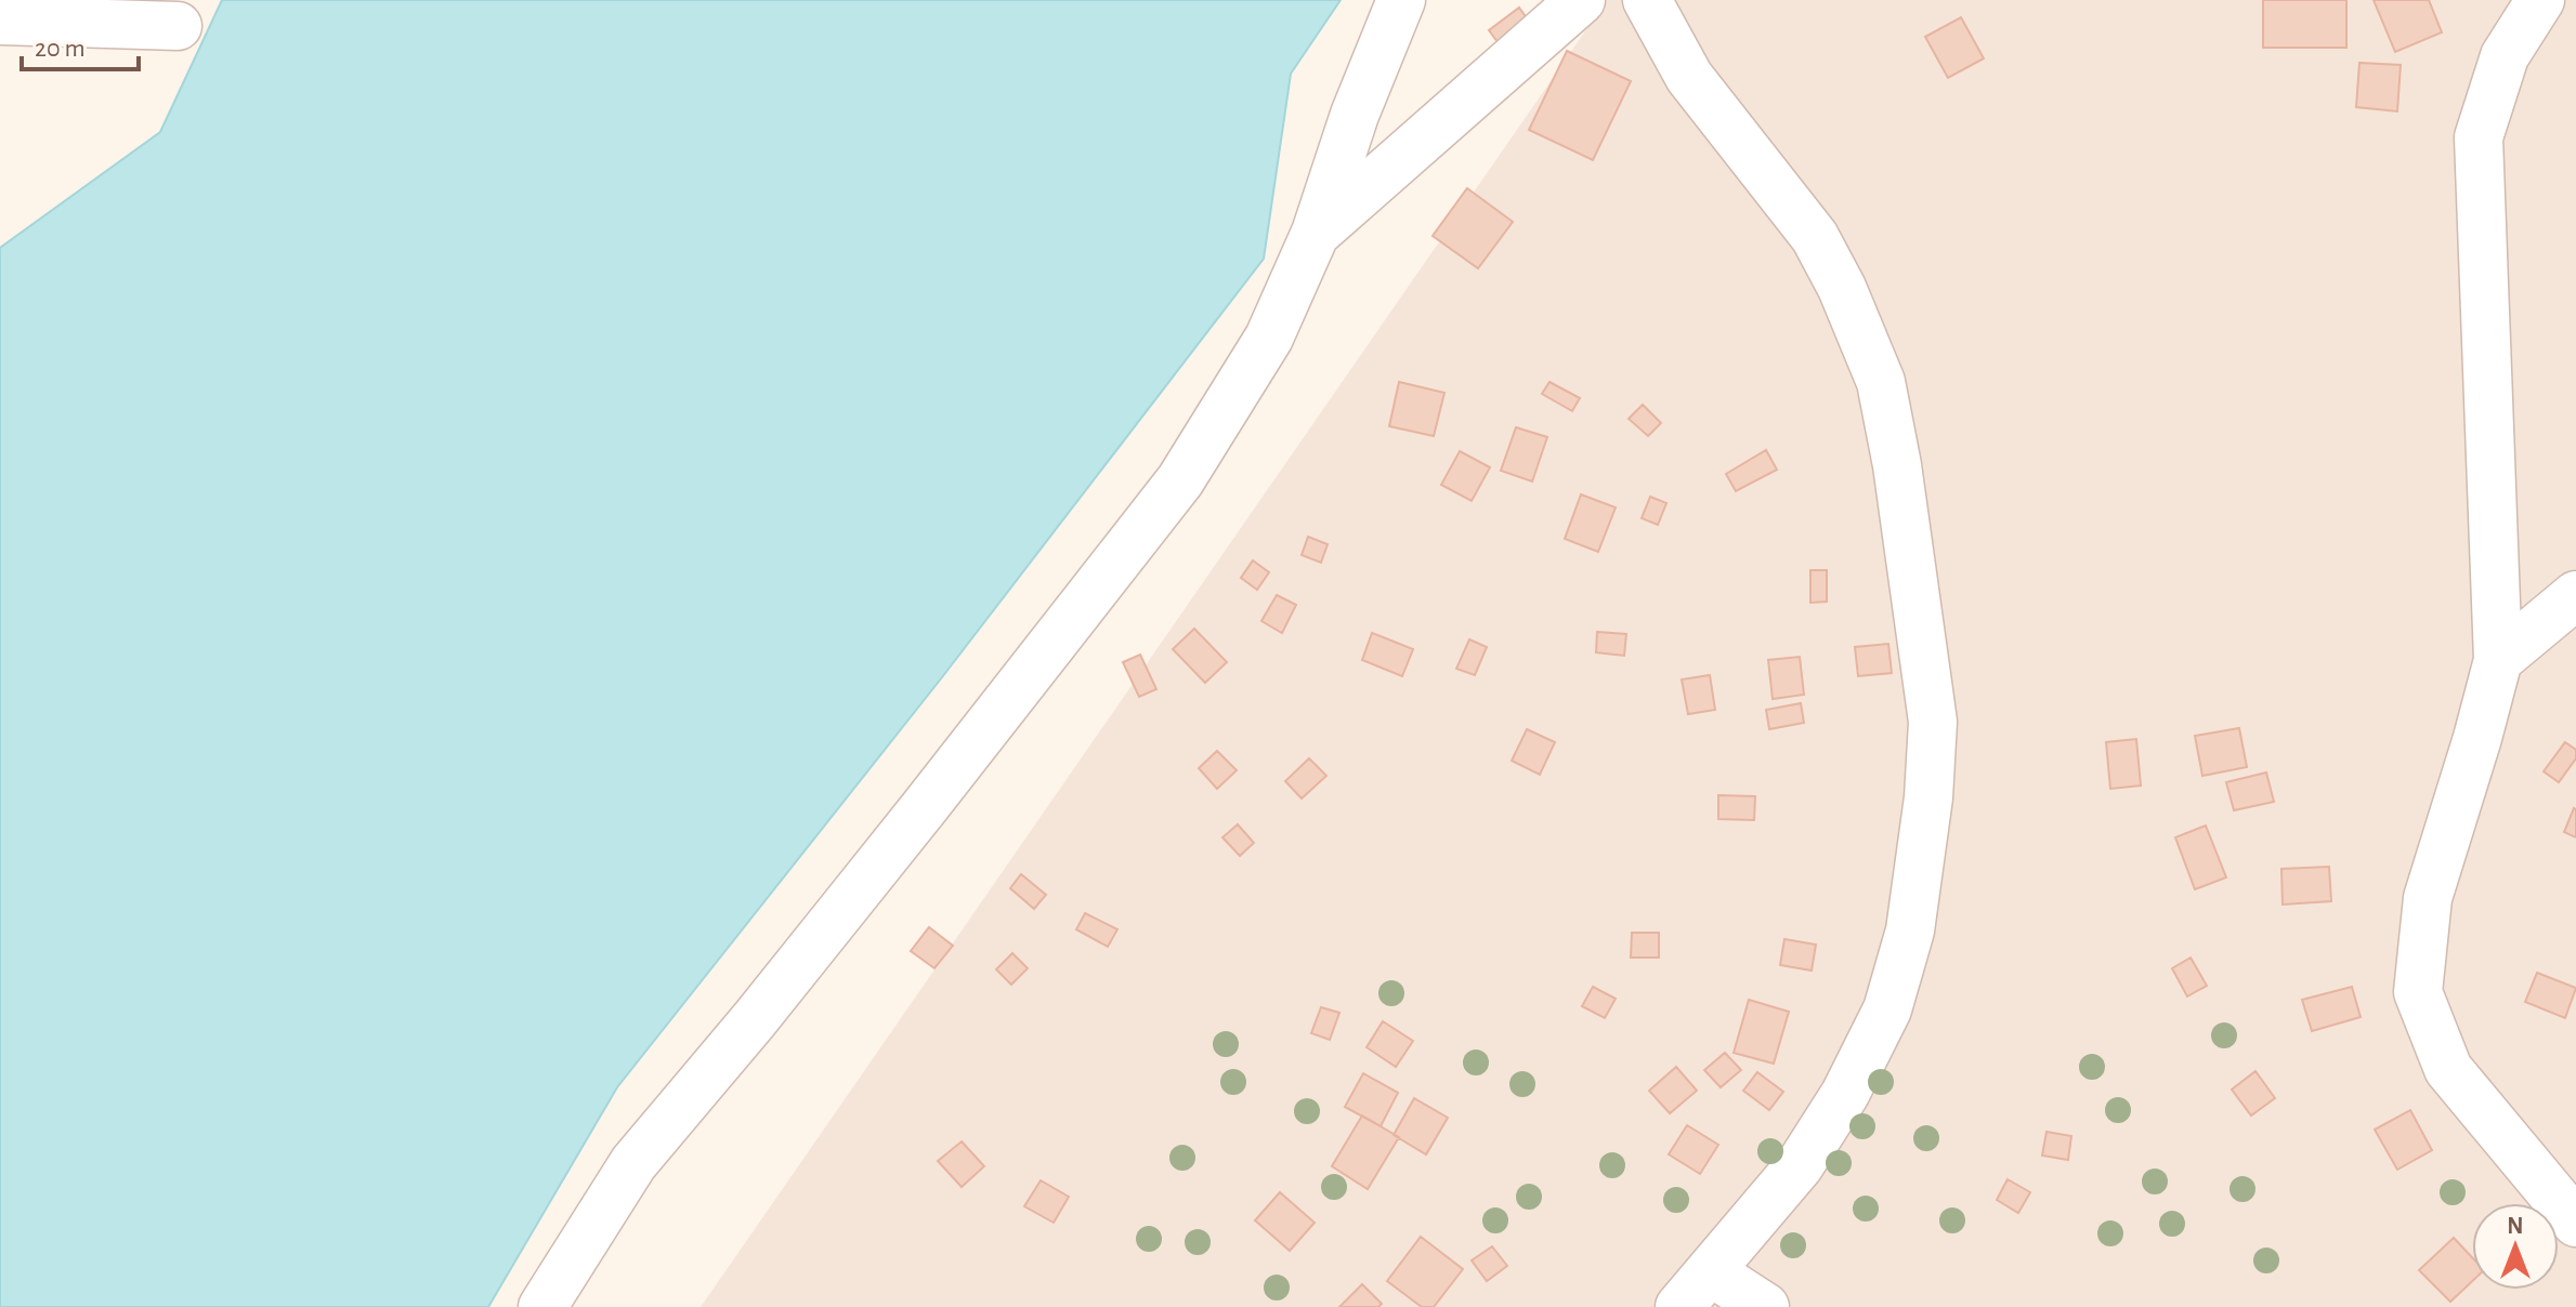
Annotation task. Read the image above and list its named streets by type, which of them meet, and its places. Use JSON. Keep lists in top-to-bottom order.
{
  "scale_bar": "20 m",
  "north": "top"
}
